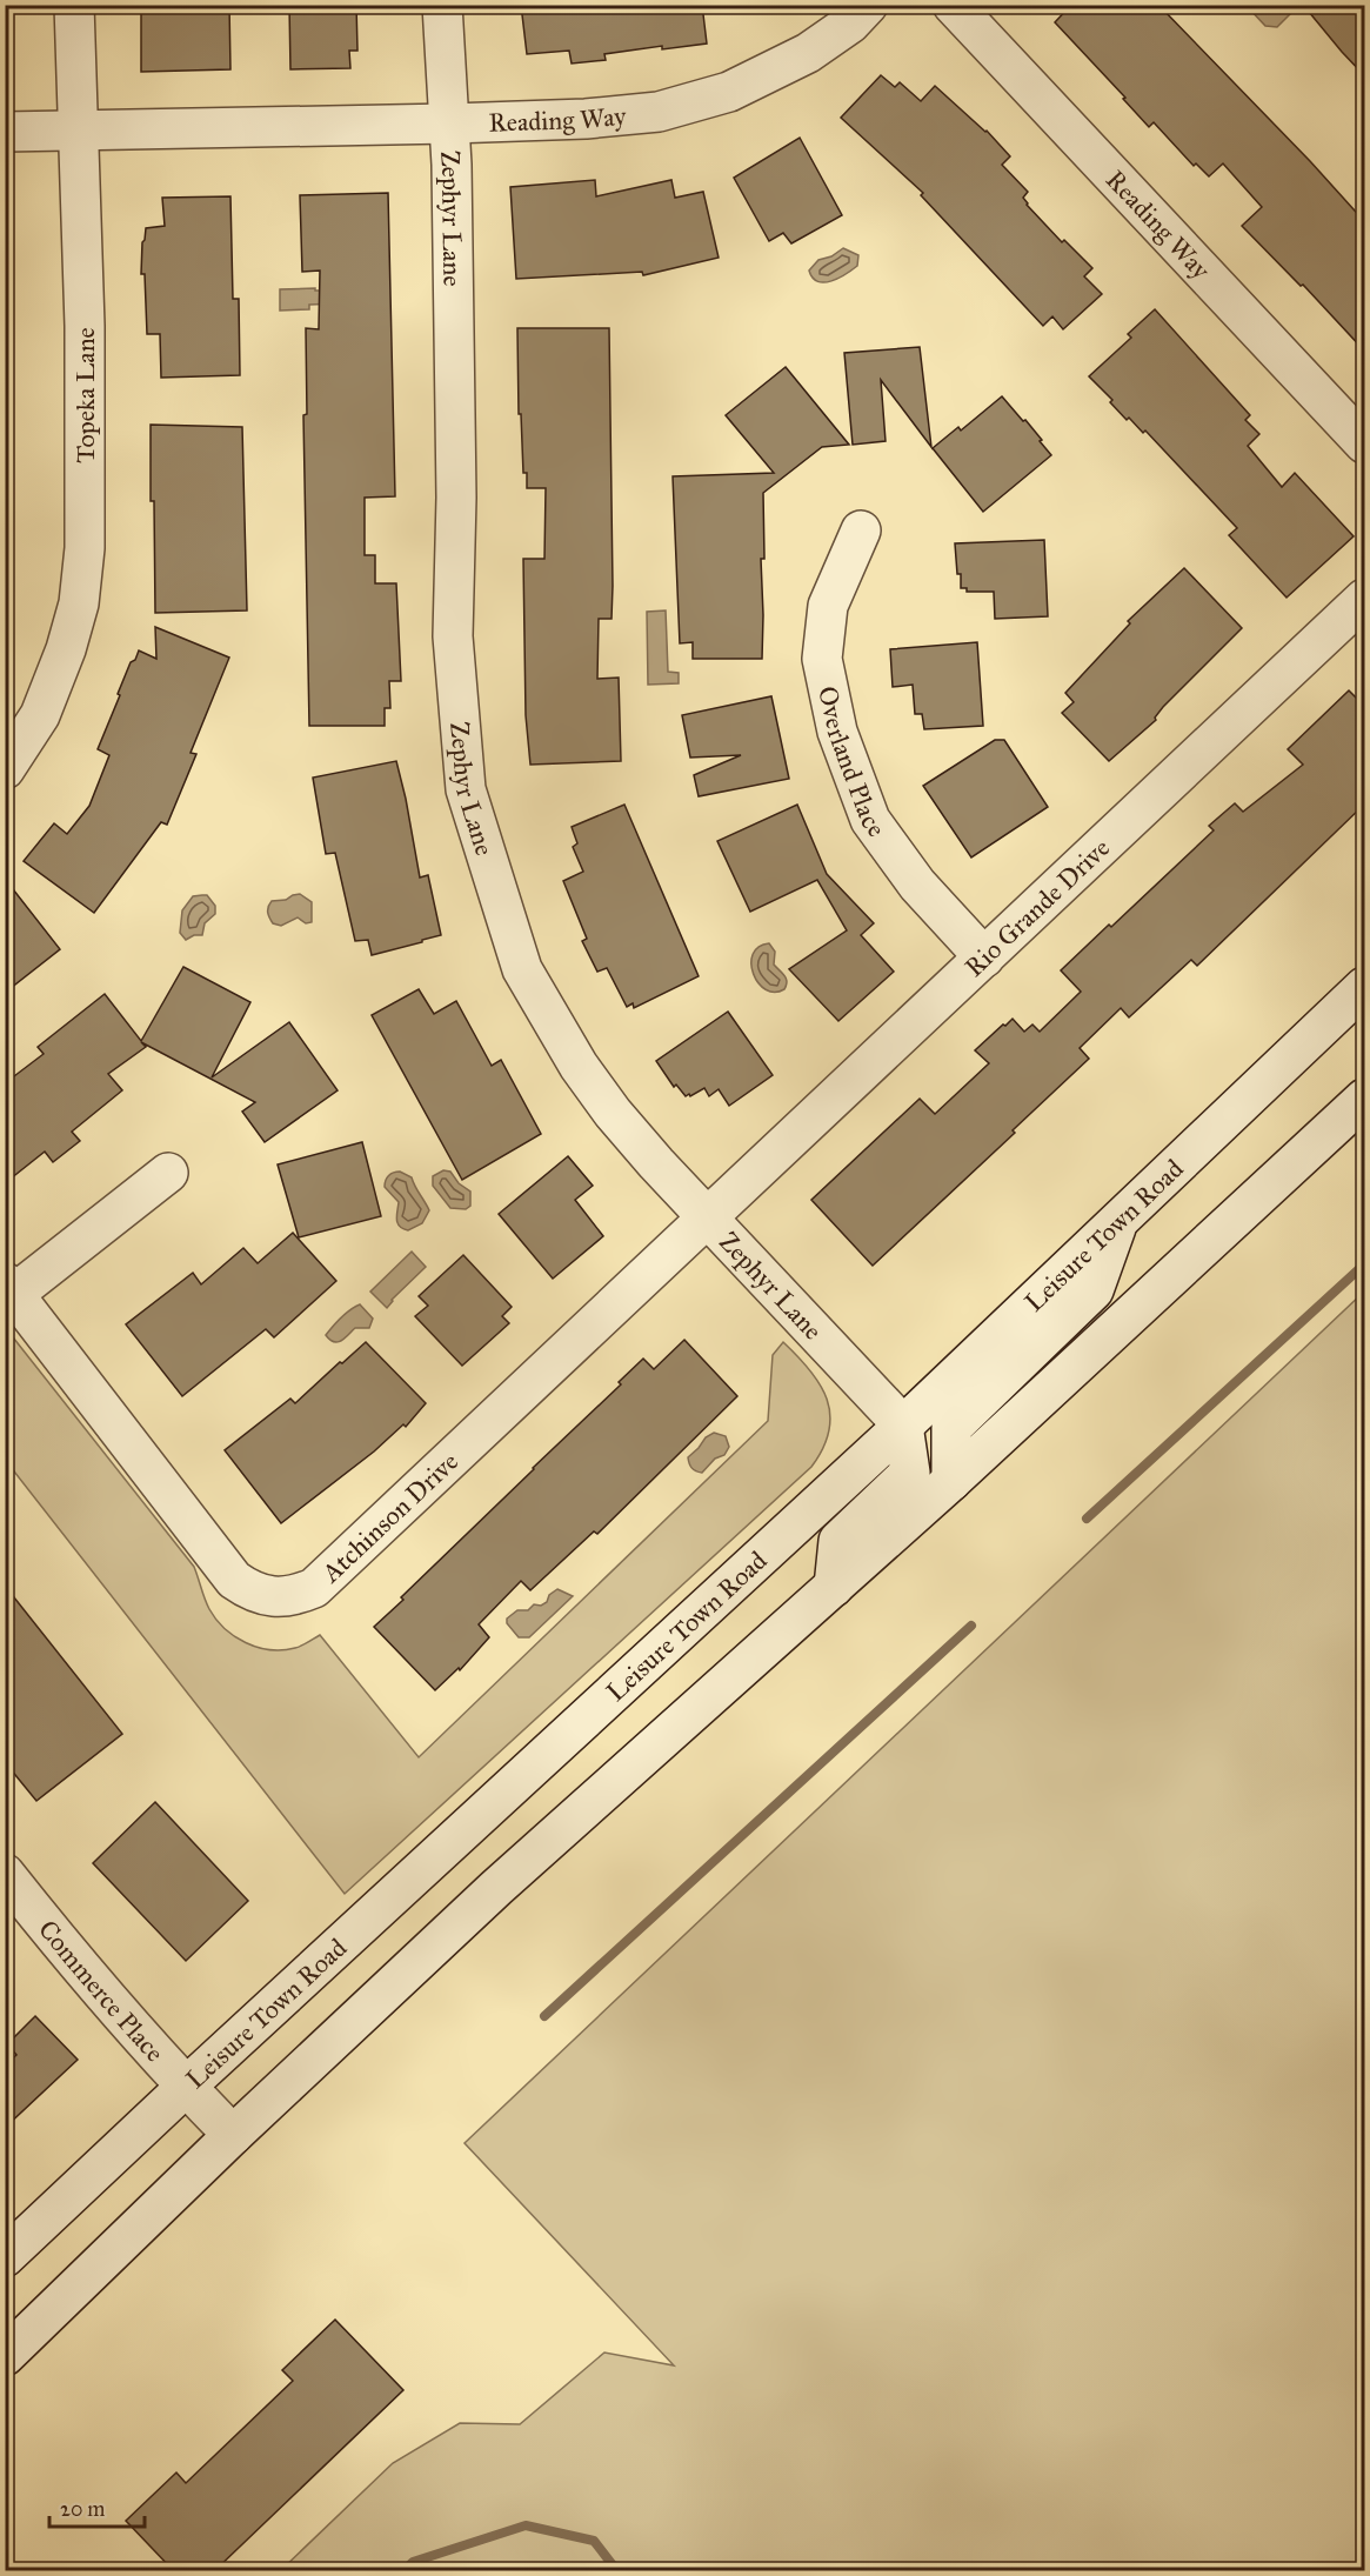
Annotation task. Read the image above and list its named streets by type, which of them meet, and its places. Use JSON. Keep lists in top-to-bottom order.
{
  "streets": {
    "street": [
      "Reading Way",
      "Zephyr Lane",
      "Topeka Lane",
      "Overland Place",
      "Rio Grande Drive",
      "Leisure Town Road",
      "Atchinson Drive",
      "Commerce Place"
    ]
  },
  "crossings": [
    ["Reading Way", "Zephyr Lane"],
    ["Reading Way", "Topeka Lane"],
    ["Zephyr Lane", "Rio Grande Drive"],
    ["Zephyr Lane", "Leisure Town Road"],
    ["Zephyr Lane", "Atchinson Drive"],
    ["Overland Place", "Rio Grande Drive"],
    ["Rio Grande Drive", "Atchinson Drive"],
    ["Leisure Town Road", "Commerce Place"]
  ],
  "scale_bar": "20 m"
}
